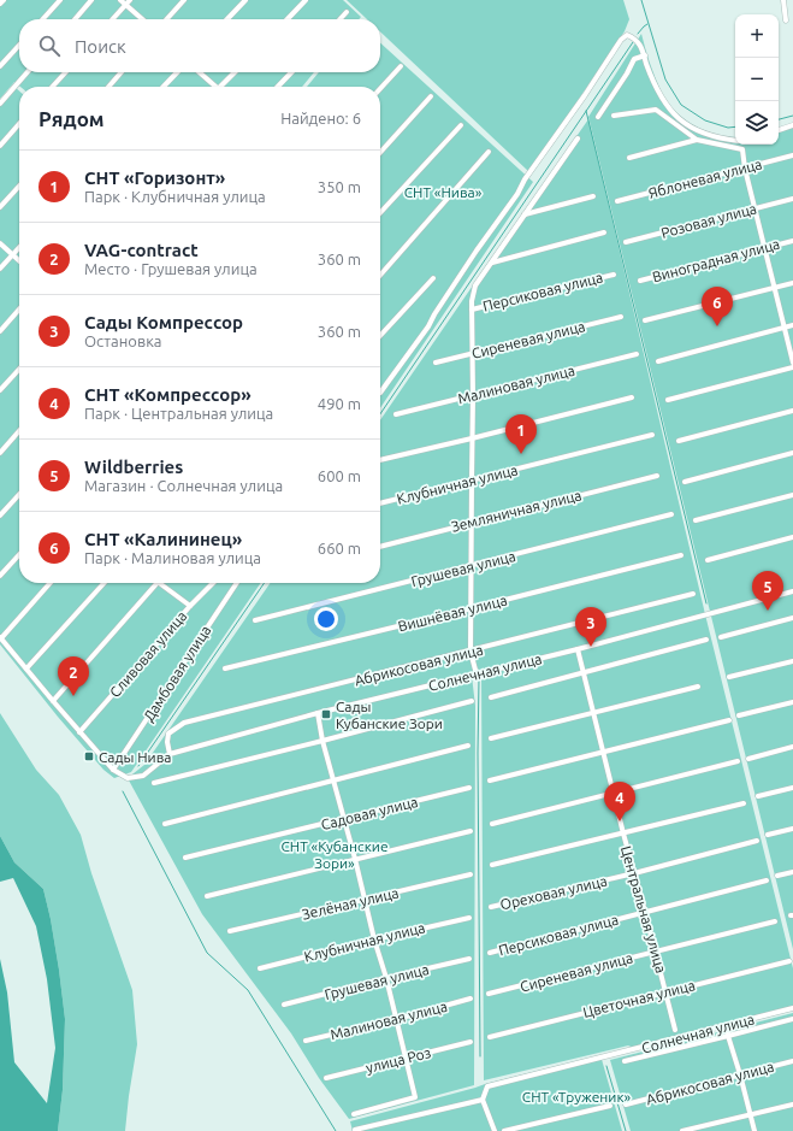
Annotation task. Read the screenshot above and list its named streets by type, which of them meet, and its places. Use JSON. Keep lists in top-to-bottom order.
{
  "streets": {
    "street": [
      "Яблоневая улица",
      "Розовая улица",
      "Виноградная улица",
      "Персиковая улица",
      "Сиреневая улица",
      "Малиновая улица",
      "Клубничная улица",
      "Земляничная улица",
      "Грушевая улица",
      "Вишнёвая улица",
      "Сливовая улица",
      "Абрикосовая улица",
      "Солнечная улица",
      "Дамбовая улица",
      "Садовая улица",
      "Ореховая улица",
      "Зелёная улица",
      "Центральная улица",
      "Цветочная улица",
      "улица Роз"
    ]
  },
  "crossings": [
    ["Персиковая улица", "Центральная улица"],
    ["Сиреневая улица", "Центральная улица"],
    ["Абрикосовая улица", "Солнечная улица"],
    ["Солнечная улица", "Дамбовая улица"],
    ["Солнечная улица", "Центральная улица"],
    ["Ореховая улица", "Центральная улица"],
    ["Центральная улица", "Цветочная улица"]
  ],
  "parks": ["СНТ «Нива»", "СНТ «Кубанские Зори»", "СНТ «Труженик»"],
  "places": {
    "transit": ["Сады Кубанские Зори", "Сады Нива"]
  },
  "page": {
    "map_buttons": ["+", "−"],
    "search": "Поиск",
    "heading": ["Рядом", "Найдено: 6"],
    "list": [
      {
        "mark": "1",
        "name": "СНТ «Горизонт»",
        "note": "Парк · Клубничная улица",
        "value": "350 m"
      },
      {
        "mark": "2",
        "name": "VAG-contract",
        "note": "Место · Грушевая улица",
        "value": "360 m"
      },
      {
        "mark": "3",
        "name": "Сады Компрессор",
        "note": "Остановка",
        "value": "360 m"
      },
      {
        "mark": "4",
        "name": "СНТ «Компрессор»",
        "note": "Парк · Центральная улица",
        "value": "490 m"
      },
      {
        "mark": "5",
        "name": "Wildberries",
        "note": "Магазин · Солнечная улица",
        "value": "600 m"
      },
      {
        "mark": "6",
        "name": "СНТ «Калининец»",
        "note": "Парк · Малиновая улица",
        "value": "660 m"
      }
    ],
    "pins": [
      "6",
      "1",
      "5",
      "3",
      "2",
      "4"
    ]
  }
}
